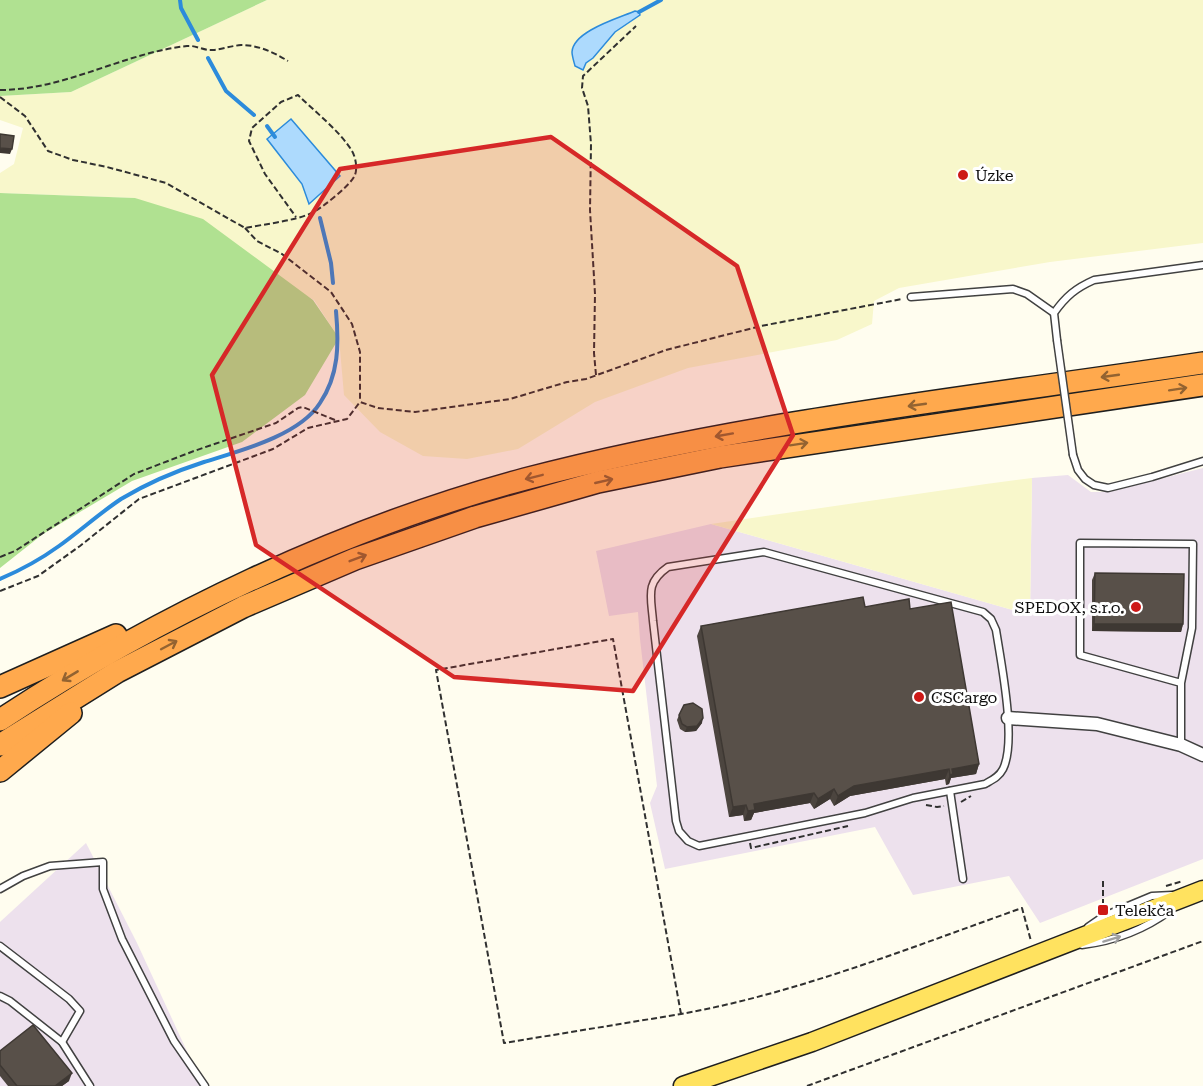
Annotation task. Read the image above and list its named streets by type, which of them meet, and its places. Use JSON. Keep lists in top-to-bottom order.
{
  "places": {
    "other": ["Úzke", "SPEDOX, s.r.o.", "CSCargo"],
    "transit": ["Telekča"]
  }
}
